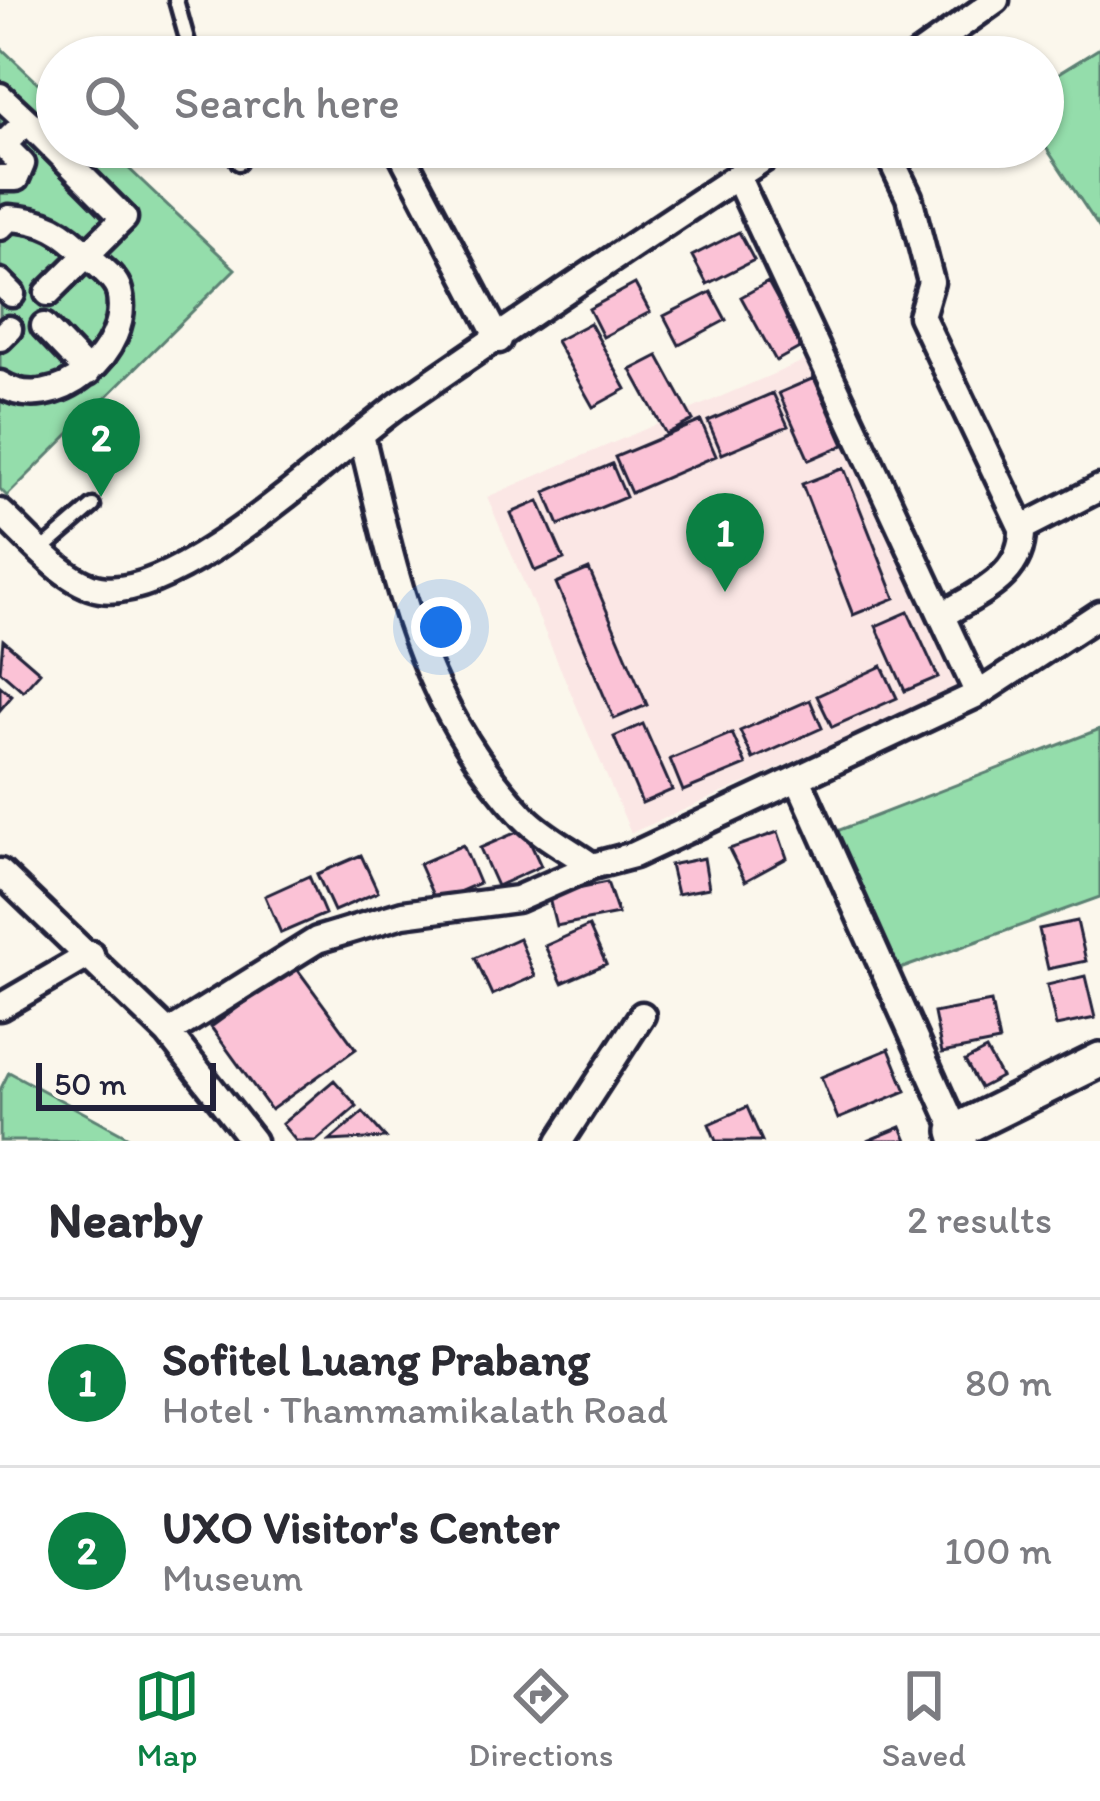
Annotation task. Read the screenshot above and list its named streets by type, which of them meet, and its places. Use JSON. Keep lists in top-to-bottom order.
{
  "scale_bar": "50 m",
  "page": {
    "search": "Search here",
    "pins": ["2", "1"],
    "scale": "50 m",
    "heading": ["Nearby", "2 results"],
    "list": [
      {
        "mark": "1",
        "name": "Sofitel Luang Prabang",
        "note": "Hotel · Thammamikalath Road",
        "value": "80 m"
      },
      {
        "mark": "2",
        "name": "UXO Visitor's Center",
        "note": "Museum",
        "value": "100 m"
      }
    ],
    "nav": ["Map", "Directions", "Saved"]
  }
}
